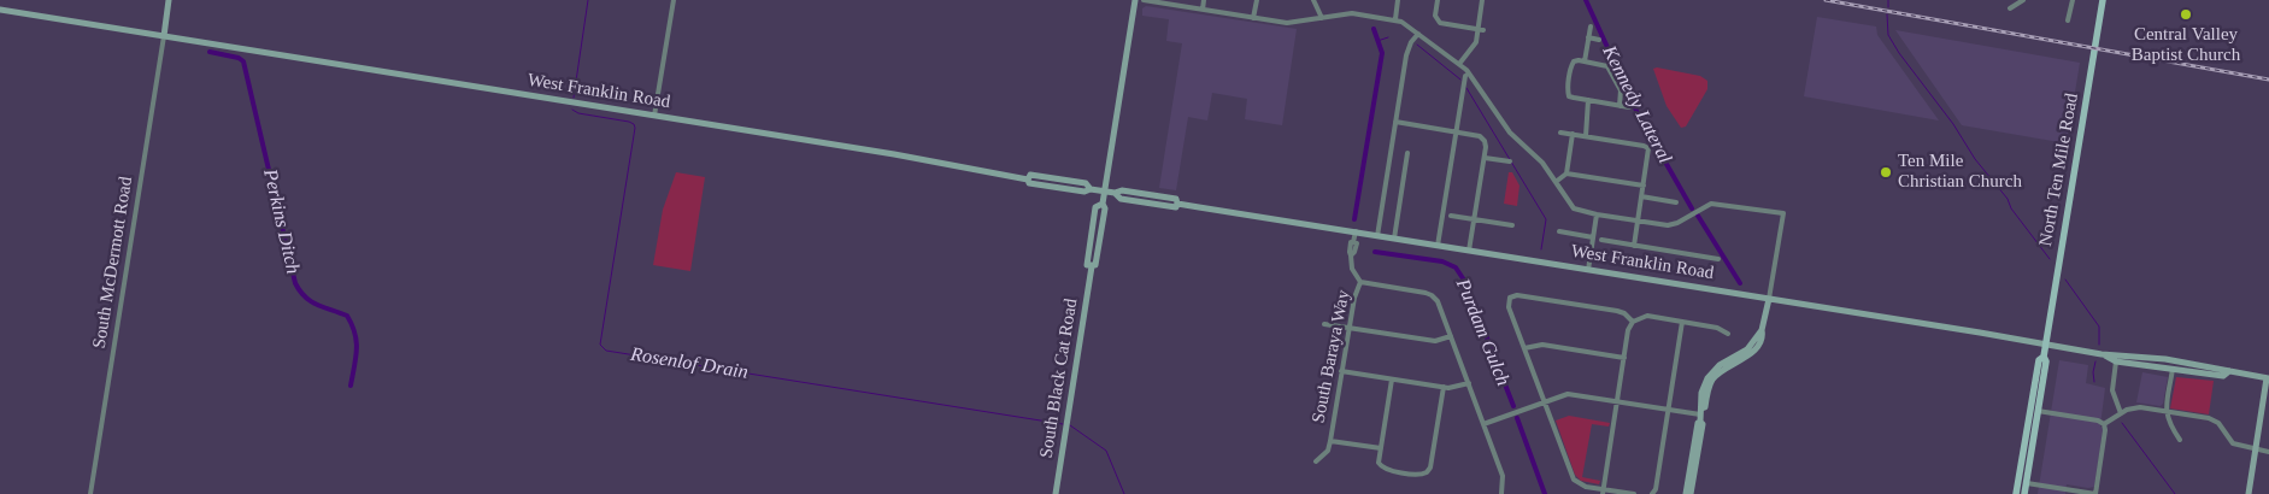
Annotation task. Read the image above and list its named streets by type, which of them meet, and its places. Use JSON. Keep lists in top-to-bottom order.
{
  "streets": {
    "main road": ["West Franklin Road", "North Ten Mile Road", "South Black Cat Road"],
    "street": ["South McDermott Road", "South Baraya Way"]
  },
  "crossings": [
    ["West Franklin Road", "North Ten Mile Road"],
    ["West Franklin Road", "South McDermott Road"],
    ["West Franklin Road", "South Baraya Way"],
    ["West Franklin Road", "South Black Cat Road"]
  ],
  "water": [
    "Kennedy Lateral",
    "Perkins Ditch",
    "Purdam Gulch",
    "Rosenlof Drain"
  ],
  "places": ["Central Valley Baptist Church", "Ten Mile Christian Church"]
}
